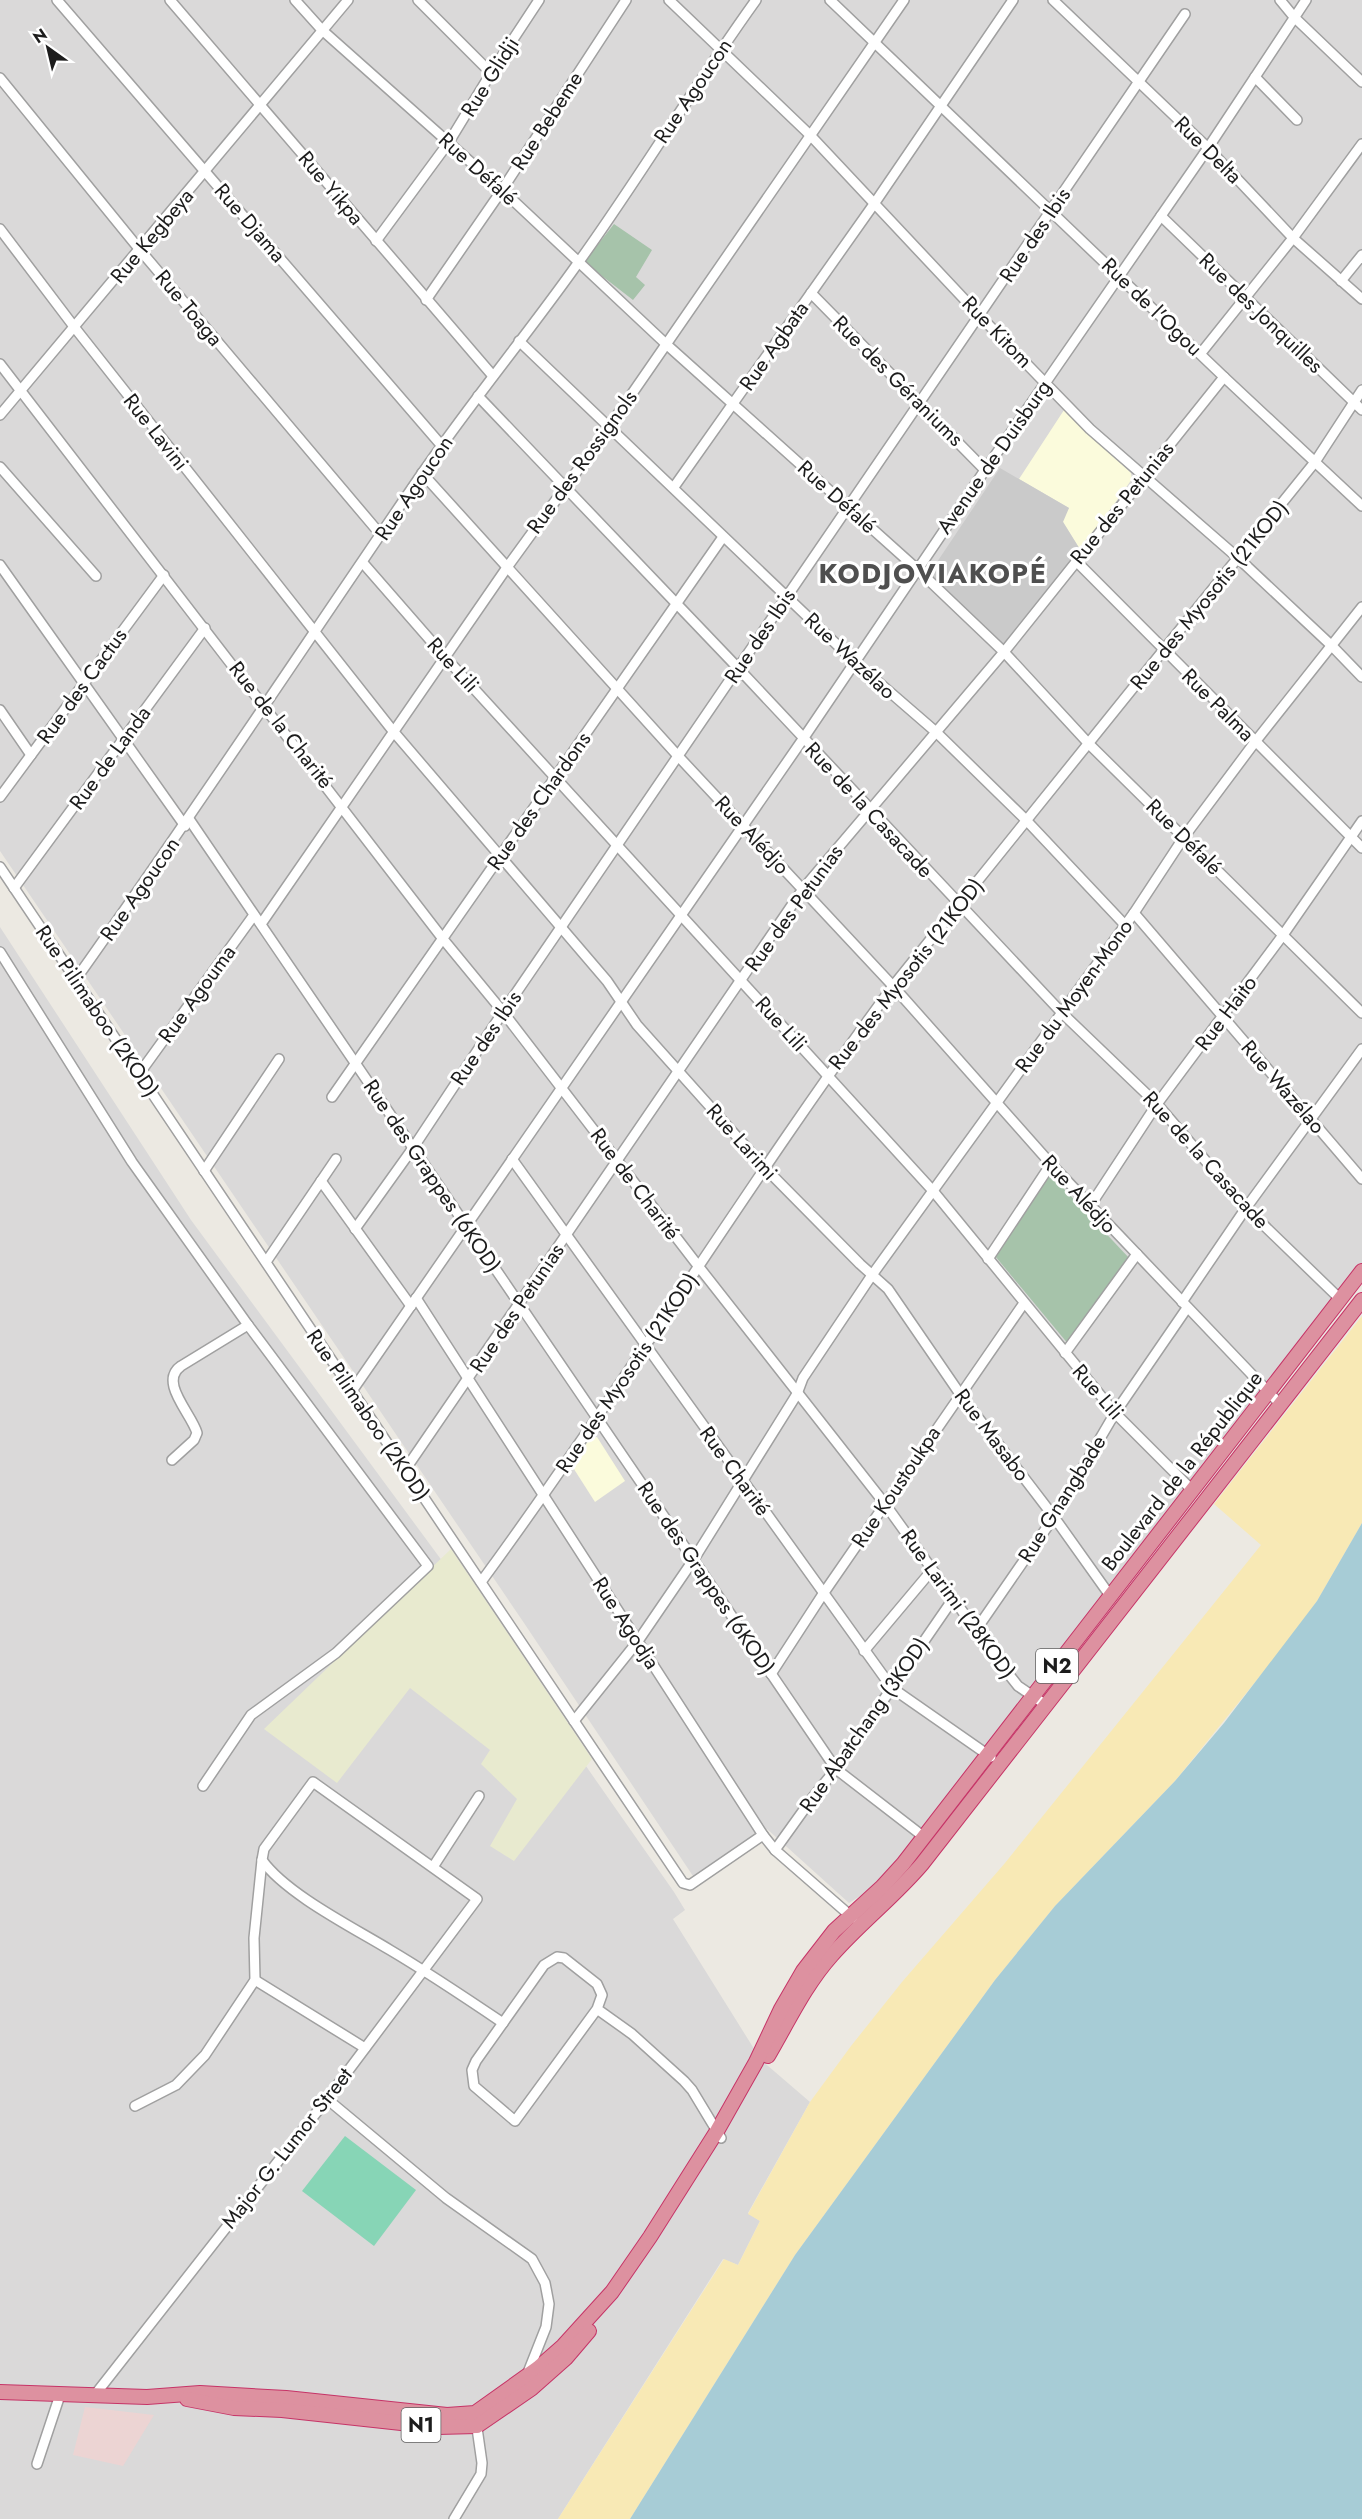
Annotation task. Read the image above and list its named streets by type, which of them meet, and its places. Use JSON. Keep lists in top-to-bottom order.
{
  "streets": {
    "highway": ["Boulevard de la République", "N2", "N1"],
    "street": [
      "Rue Glidji",
      "Rue Agoucon",
      "Rue Bebeme",
      "Rue Delta",
      "Rue Défalé",
      "Rue Yikpa",
      "Rue Djama",
      "Rue des Ibis",
      "Rue Kegbeya",
      "Rue de l'Ogou",
      "Rue Toaga",
      "Rue des Jonquilles",
      "Rue Kitom",
      "Rue Agbata",
      "Rue des Géraniums",
      "Rue Lavini",
      "Avenue de Duisburg",
      "Rue des Rossignols",
      "Rue des Petunias",
      "Rue des Myosotis (21KOD)",
      "Rue Wazélao",
      "Rue Lili",
      "Rue des Cactus",
      "Rue Palma",
      "Rue de la Charité",
      "Rue de Landa",
      "Rue des Chardons",
      "Rue de la Casacade",
      "Rue Alédjo",
      "Rue Agouma",
      "Rue du Moyen-Mono",
      "Rue Pilimaboo (2KOD)",
      "Rue Haito",
      "Rue Larimi",
      "Rue des Grappes (6KOD)",
      "Rue de Charité",
      "Rue Masabo",
      "Rue Charité",
      "Rue Koustoukpa",
      "Rue Gnangbade",
      "Rue Larimi (28KOD)",
      "Rue Agodja",
      "Rue Abatchang (3KOD)",
      "Major G. Lumor Street"
    ]
  },
  "crossings": [
    ["Rue Glidji", "Rue Défalé"],
    ["Rue Glidji", "Rue Yikpa"],
    ["Rue Agoucon", "Rue Défalé"],
    ["Rue Agoucon", "Rue Yikpa"],
    ["Rue Agoucon", "Rue Djama"],
    ["Rue Agoucon", "Rue Toaga"],
    ["Rue Agoucon", "Rue Kitom"],
    ["Rue Agoucon", "Rue Lavini"],
    ["Rue Agoucon", "Rue Wazélao"],
    ["Rue Agoucon", "Rue Lili"],
    ["Rue Agoucon", "Rue de la Charité"],
    ["Rue Agoucon", "Rue de la Casacade"],
    ["Rue Agoucon", "Rue Alédjo"],
    ["Rue Agoucon", "Rue Pilimaboo (2KOD)"],
    ["Rue Agoucon", "Rue des Grappes (6KOD)"],
    ["Rue Bebeme", "Rue Défalé"],
    ["Rue Bebeme", "Rue Yikpa"],
    ["Rue Delta", "Rue des Ibis"],
    ["Rue Delta", "Avenue de Duisburg"],
    ["Rue Défalé", "Rue des Ibis"],
    ["Rue Défalé", "Rue Kegbeya"],
    ["Rue Défalé", "Rue Agbata"],
    ["Rue Défalé", "Avenue de Duisburg"],
    ["Rue Défalé", "Rue des Rossignols"],
    ["Rue Défalé", "Rue des Petunias"],
    ["Rue Défalé", "Rue des Myosotis (21KOD)"],
    ["Rue Défalé", "Rue du Moyen-Mono"],
    ["Rue Défalé", "Rue Haito"],
    ["Rue Yikpa", "Rue Kegbeya"],
    ["Rue Djama", "Rue Kegbeya"],
    ["Rue des Ibis", "Rue de l'Ogou"],
    ["Rue des Ibis", "Rue Kitom"],
    ["Rue des Ibis", "Rue des Géraniums"],
    ["Rue des Ibis", "Rue Wazélao"],
    ["Rue des Ibis", "Rue Lili"],
    ["Rue des Ibis", "Rue de la Charité"],
    ["Rue des Ibis", "Rue de la Casacade"],
    ["Rue des Ibis", "Rue Alédjo"],
    ["Rue des Ibis", "Rue Larimi"],
    ["Rue des Ibis", "Rue des Grappes (6KOD)"],
    ["Rue des Ibis", "Rue Agodja"],
    ["Rue Kegbeya", "Rue Toaga"],
    ["Rue Kegbeya", "Rue Lavini"],
    ["Rue Kegbeya", "Rue de la Charité"],
    ["Rue de l'Ogou", "Rue Agbata"],
    ["Rue de l'Ogou", "Avenue de Duisburg"],
    ["Rue de l'Ogou", "Rue des Petunias"],
    ["Rue de l'Ogou", "Rue des Myosotis (21KOD)"],
    ["Rue des Jonquilles", "Avenue de Duisburg"],
    ["Rue des Jonquilles", "Rue des Myosotis (21KOD)"],
    ["Rue Kitom", "Rue Agbata"],
    ["Rue Kitom", "Avenue de Duisburg"],
    ["Rue Kitom", "Rue des Rossignols"],
    ["Rue Kitom", "Rue des Petunias"],
    ["Rue Kitom", "Rue des Myosotis (21KOD)"],
    ["Rue Kitom", "Rue du Moyen-Mono"],
    ["Rue Agbata", "Rue des Géraniums"],
    ["Rue Agbata", "Rue Wazélao"],
    ["Rue des Géraniums", "Avenue de Duisburg"],
    ["Rue Lavini", "Rue des Rossignols"],
    ["Rue Lavini", "Rue des Chardons"],
    ["Rue Lavini", "Rue Larimi"],
    ["Avenue de Duisburg", "Rue Wazélao"],
    ["Avenue de Duisburg", "Rue Lili"],
    ["Avenue de Duisburg", "Rue de la Charité"],
    ["Avenue de Duisburg", "Rue de la Casacade"],
    ["Avenue de Duisburg", "Rue Alédjo"],
    ["Avenue de Duisburg", "Rue Pilimaboo (2KOD)"],
    ["Avenue de Duisburg", "Rue Larimi"],
    ["Avenue de Duisburg", "Rue des Grappes (6KOD)"],
    ["Avenue de Duisburg", "Rue de Charité"],
    ["Avenue de Duisburg", "Rue Charité"],
    ["Avenue de Duisburg", "Rue Agodja"],
    ["Rue des Rossignols", "Rue Wazélao"],
    ["Rue des Rossignols", "Rue Lili"],
    ["Rue des Rossignols", "Rue de la Charité"],
    ["Rue des Rossignols", "Rue de la Casacade"],
    ["Rue des Rossignols", "Rue Alédjo"],
    ["Rue des Rossignols", "Rue des Grappes (6KOD)"],
    ["Rue des Petunias", "Rue Wazélao"],
    ["Rue des Petunias", "Rue Lili"],
    ["Rue des Petunias", "Rue Palma"],
    ["Rue des Petunias", "Rue de la Casacade"],
    ["Rue des Petunias", "Rue Alédjo"],
    ["Rue des Petunias", "Rue Pilimaboo (2KOD)"],
    ["Rue des Petunias", "Rue Larimi"],
    ["Rue des Petunias", "Rue des Grappes (6KOD)"],
    ["Rue des Petunias", "Rue de Charité"],
    ["Rue des Petunias", "Rue Charité"],
    ["Rue des Petunias", "Rue Agodja"],
    ["Rue des Myosotis (21KOD)", "Rue Wazélao"],
    ["Rue des Myosotis (21KOD)", "Rue Lili"],
    ["Rue des Myosotis (21KOD)", "Rue Palma"],
    ["Rue des Myosotis (21KOD)", "Rue de la Casacade"],
    ["Rue des Myosotis (21KOD)", "Rue Alédjo"],
    ["Rue des Myosotis (21KOD)", "Rue Pilimaboo (2KOD)"],
    ["Rue des Myosotis (21KOD)", "Rue Larimi"],
    ["Rue des Myosotis (21KOD)", "Rue des Grappes (6KOD)"],
    ["Rue des Myosotis (21KOD)", "Rue de Charité"],
    ["Rue des Myosotis (21KOD)", "Rue Charité"],
    ["Rue des Myosotis (21KOD)", "Rue Agodja"],
    ["Rue Wazélao", "Rue des Chardons"],
    ["Rue Wazélao", "Rue du Moyen-Mono"],
    ["Rue Wazélao", "Rue Haito"],
    ["Rue Wazélao", "Rue Gnangbade"],
    ["Rue Lili", "Rue des Chardons"],
    ["Rue Lili", "Rue du Moyen-Mono"],
    ["Rue Lili", "Boulevard de la République"],
    ["Rue Lili", "Rue Koustoukpa"],
    ["Rue Lili", "Rue Gnangbade"],
    ["Rue des Cactus", "Rue de la Charité"],
    ["Rue des Cactus", "Rue des Grappes (6KOD)"],
    ["Rue Palma", "Rue du Moyen-Mono"],
    ["Rue Palma", "Rue Haito"],
    ["Rue de la Charité", "Rue de Landa"],
    ["Rue de la Charité", "Rue des Chardons"],
    ["Rue de la Charité", "Rue de Charité"],
    ["Rue de Landa", "Rue Pilimaboo (2KOD)"],
    ["Rue de Landa", "Rue des Grappes (6KOD)"],
    ["Rue des Chardons", "Rue de la Casacade"],
    ["Rue des Chardons", "Rue Alédjo"],
    ["Rue des Chardons", "Rue Larimi"],
    ["Rue des Chardons", "Rue des Grappes (6KOD)"],
    ["Rue de la Casacade", "Rue du Moyen-Mono"],
    ["Rue de la Casacade", "Rue Haito"],
    ["Rue de la Casacade", "Boulevard de la République"],
    ["Rue de la Casacade", "Rue Gnangbade"],
    ["Rue Alédjo", "Rue du Moyen-Mono"],
    ["Rue Alédjo", "Rue Haito"],
    ["Rue Alédjo", "Boulevard de la République"],
    ["Rue Alédjo", "Rue Gnangbade"],
    ["Rue Agouma", "Rue Pilimaboo (2KOD)"],
    ["Rue Agouma", "Rue des Grappes (6KOD)"],
    ["Rue du Moyen-Mono", "Rue Pilimaboo (2KOD)"],
    ["Rue du Moyen-Mono", "Rue Larimi"],
    ["Rue du Moyen-Mono", "Rue des Grappes (6KOD)"],
    ["Rue du Moyen-Mono", "Rue de Charité"],
    ["Rue du Moyen-Mono", "Rue Masabo"],
    ["Rue du Moyen-Mono", "Rue Charité"],
    ["Rue du Moyen-Mono", "Rue Larimi (28KOD)"],
    ["Rue du Moyen-Mono", "Rue Agodja"],
    ["Rue Pilimaboo (2KOD)", "Rue Agodja"],
    ["Rue Larimi", "Rue Masabo"],
    ["Rue des Grappes (6KOD)", "Boulevard de la République"],
    ["Rue des Grappes (6KOD)", "Rue Koustoukpa"],
    ["Rue des Grappes (6KOD)", "Rue Abatchang (3KOD)"],
    ["Rue de Charité", "Rue Larimi (28KOD)"],
    ["Rue Masabo", "Boulevard de la République"],
    ["Rue Masabo", "Rue Koustoukpa"],
    ["Rue Masabo", "Rue Gnangbade"],
    ["Rue Charité", "Boulevard de la République"],
    ["Rue Charité", "Rue Koustoukpa"],
    ["Rue Charité", "Rue Abatchang (3KOD)"],
    ["Boulevard de la République", "Rue Larimi (28KOD)"],
    ["Boulevard de la République", "Rue Agodja"],
    ["Rue Koustoukpa", "Rue Larimi (28KOD)"],
    ["Rue Gnangbade", "Rue Larimi (28KOD)"],
    ["Rue Larimi (28KOD)", "Rue Abatchang (3KOD)"],
    ["Rue Agodja", "Rue Abatchang (3KOD)"],
    ["Major G. Lumor Street", "N1"]
  ],
  "districts": ["KODJOVIAKOPÉ"],
  "north": "top left"
}
